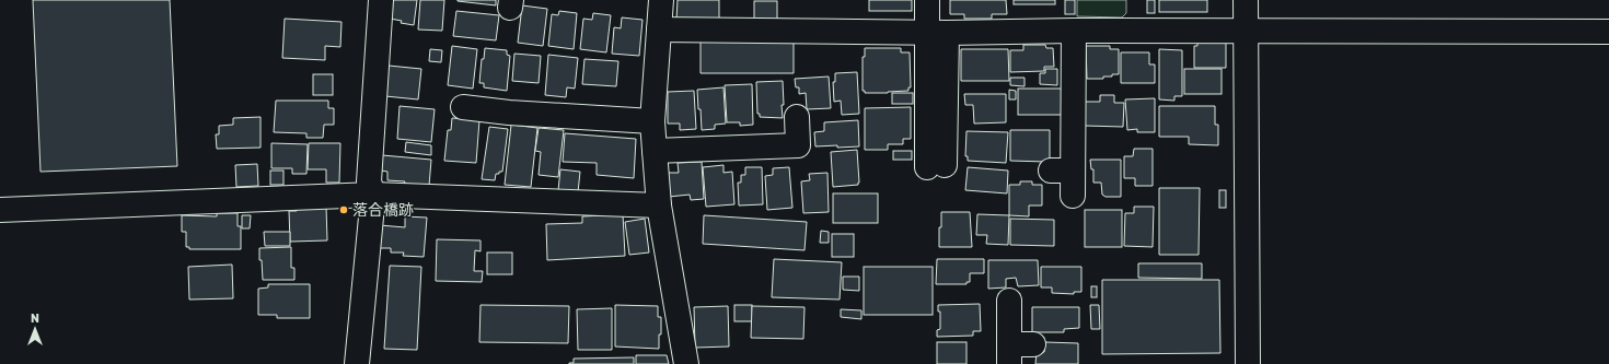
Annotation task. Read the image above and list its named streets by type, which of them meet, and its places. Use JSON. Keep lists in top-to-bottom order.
{
  "places": ["落合橋跡"],
  "north": "top"
}
